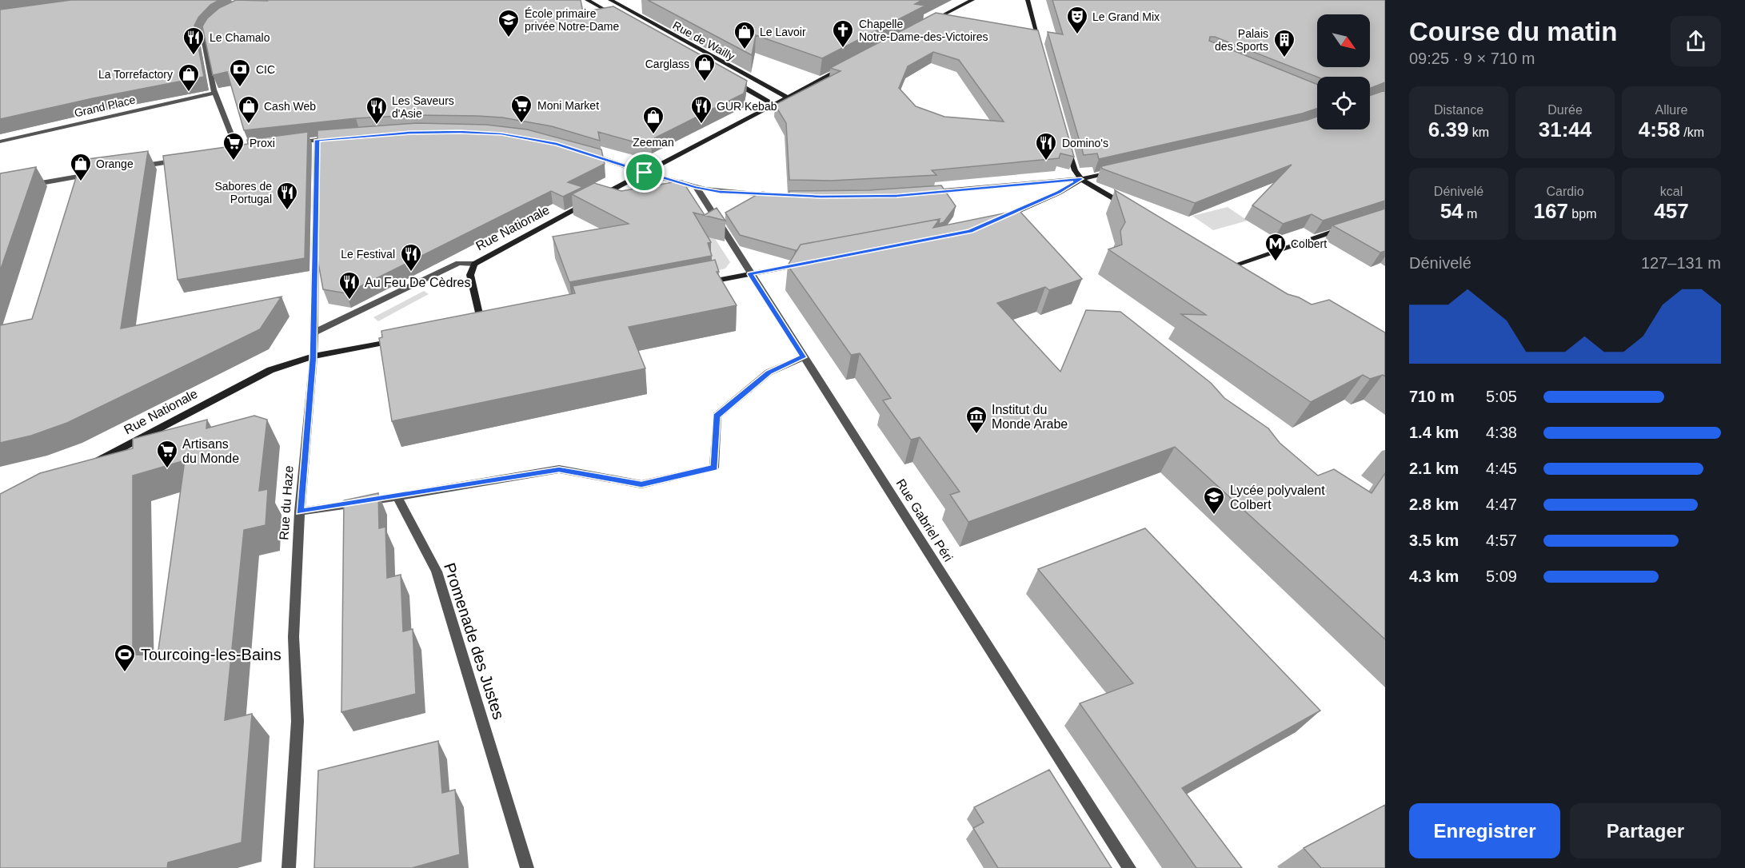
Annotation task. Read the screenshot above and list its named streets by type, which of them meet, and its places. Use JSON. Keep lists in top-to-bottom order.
{
  "streets": {
    "main road": ["Rue de Wailly", "Rue Nationale"],
    "street": [
      "Grand Place",
      "Rue du Haze",
      "Rue Gabriel Péri",
      "Promenade des Justes"
    ]
  },
  "crossings": [
    ["Rue de Wailly", "Rue Nationale"],
    ["Rue Nationale", "Rue du Haze"]
  ],
  "places": {
    "theatre": ["Le Grand Mix"],
    "school or university": ["École primaire privée Notre-Dame", "Lycée polyvalent Colbert"],
    "church": ["Chapelle Notre-Dame-des-Victoires"],
    "shop": [
      "Le Lavoir",
      "Carglass",
      "La Torrefactory",
      "Cash Web",
      "Zeeman",
      "Orange"
    ],
    "restaurant": [
      "Le Chamalo",
      "GUR Kebab",
      "Les Saveurs d'Asie",
      "Domino's",
      "Sabores de Portugal",
      "Le Festival",
      "Au Feu De Cèdres"
    ],
    "building": ["Palais des Sports"],
    "bank": ["CIC"],
    "supermarket": ["Moni Market", "Proxi", "Artisans du Monde"],
    "metro station": ["Colbert"],
    "museum": ["Institut du Monde Arabe"],
    "sports": ["Tourcoing-les-Bains"]
  },
  "north": "bottom right",
  "page": {
    "heading": ["Course du matin", "09:25 · 9 × 710 m"],
    "stats": [
      ["Distance", "6.39 km"],
      ["Durée", "31:44"],
      ["Allure", "4:58 /km"],
      ["Dénivelé", "54 m"],
      ["Cardio", "167 bpm"],
      ["kcal", "457"]
    ],
    "chart": ["Dénivelé", "127–131 m"],
    "list": [
      {
        "name": "710 m",
        "note": "5:05"
      },
      {
        "name": "1.4 km",
        "note": "4:38"
      },
      {
        "name": "2.1 km",
        "note": "4:45"
      },
      {
        "name": "2.8 km",
        "note": "4:47"
      },
      {
        "name": "3.5 km",
        "note": "4:57"
      },
      {
        "name": "4.3 km",
        "note": "5:09"
      }
    ],
    "buttons": ["Enregistrer", "Partager"]
  }
}
